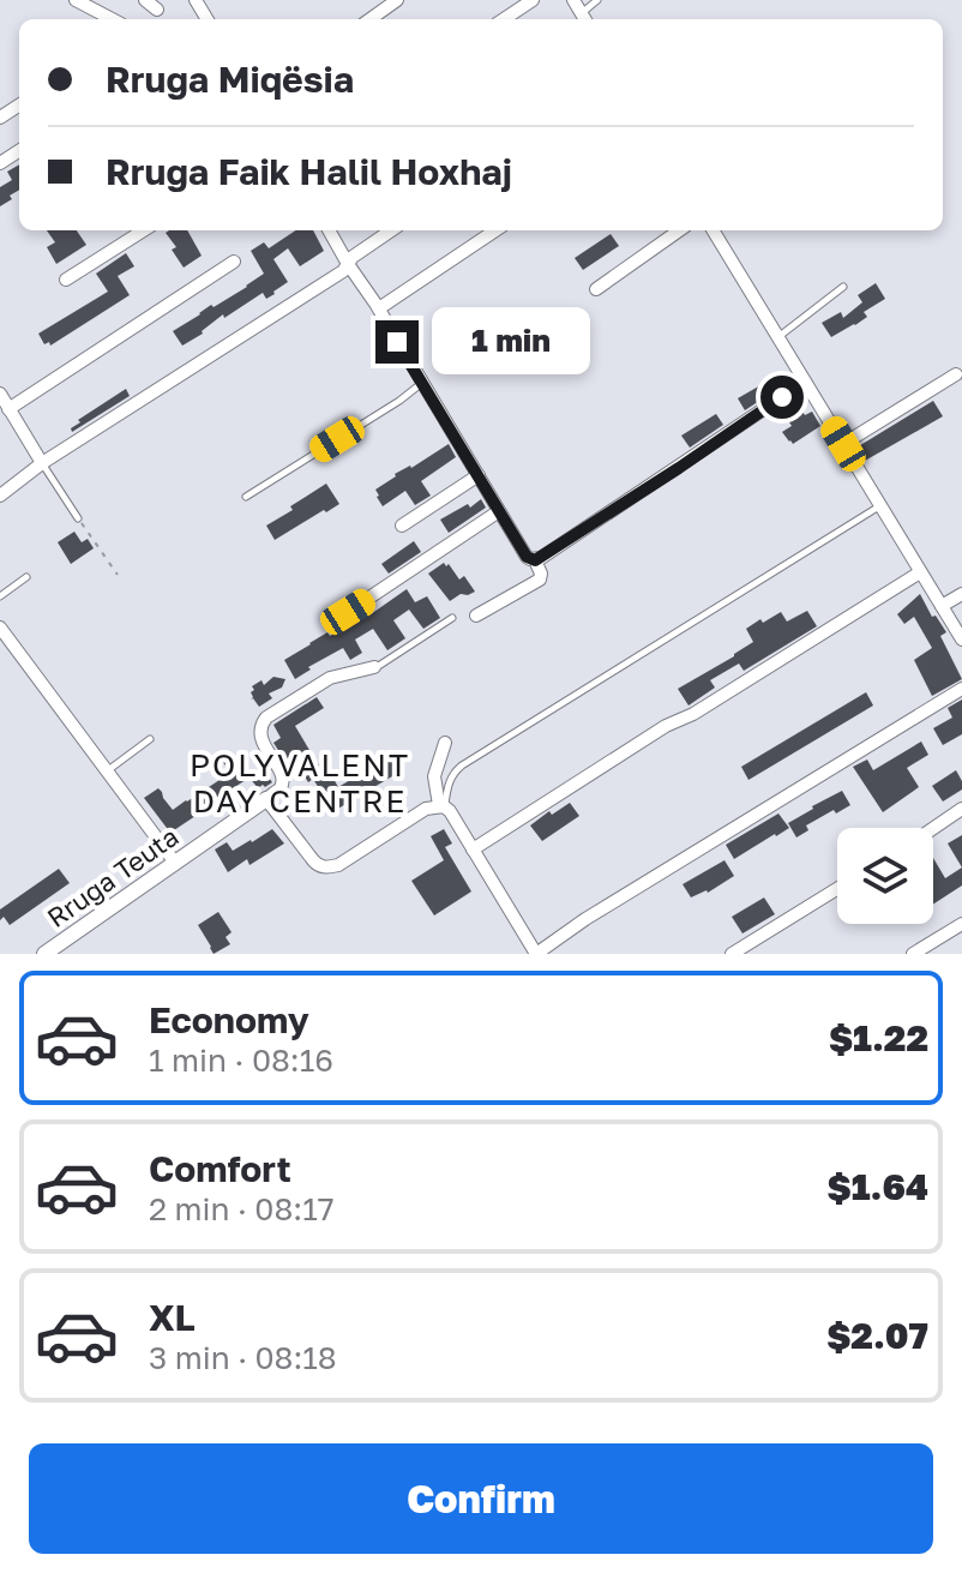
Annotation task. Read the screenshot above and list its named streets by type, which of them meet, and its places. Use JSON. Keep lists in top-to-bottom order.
{
  "streets": {
    "street": ["Rruga Teuta"]
  },
  "districts": ["POLYVALENT DAY CENTRE"],
  "page": {
    "banner": ["Rruga Miqësia", "Rruga Faik Halil Hoxhaj"],
    "bubble": "1 min",
    "list": [
      {
        "name": "Economy",
        "note": "1 min · 08:16",
        "value": "$1.22"
      },
      {
        "name": "Comfort",
        "note": "2 min · 08:17",
        "value": "$1.64"
      },
      {
        "name": "XL",
        "note": "3 min · 08:18",
        "value": "$2.07"
      }
    ],
    "buttons": "Confirm"
  }
}
